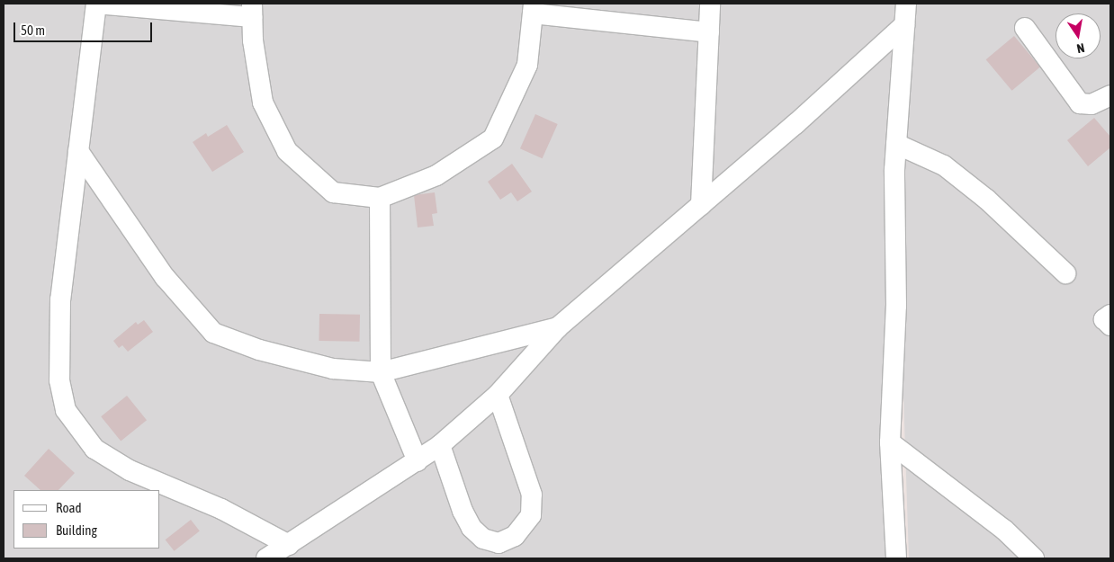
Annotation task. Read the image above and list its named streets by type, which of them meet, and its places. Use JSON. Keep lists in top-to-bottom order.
{
  "legend": ["Road", "Building"],
  "scale_bar": "50 m",
  "north": "bottom"
}
